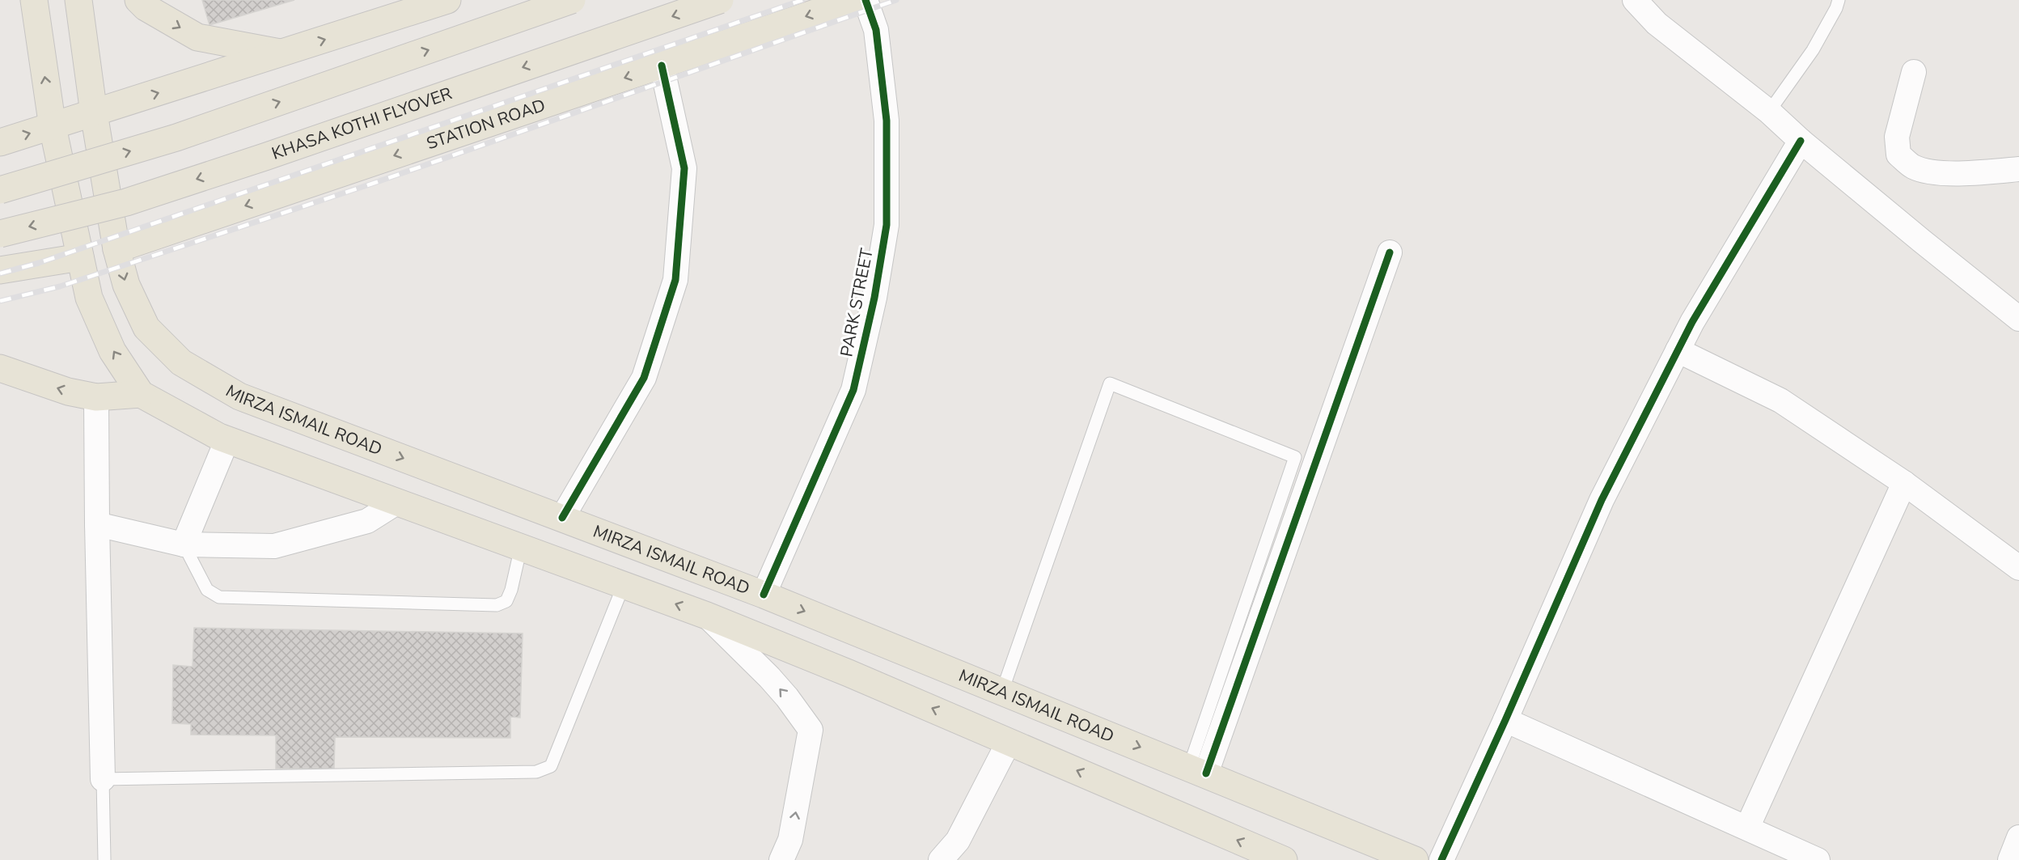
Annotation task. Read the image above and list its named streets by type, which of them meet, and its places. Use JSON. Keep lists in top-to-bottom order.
{
  "streets": {
    "main road": ["KHASA KOTHI FLYOVER", "STATION ROAD", "MIRZA ISMAIL ROAD"],
    "street": ["PARK STREET"]
  },
  "crossings": [
    ["STATION ROAD", "MIRZA ISMAIL ROAD"],
    ["PARK STREET", "MIRZA ISMAIL ROAD"]
  ]
}
